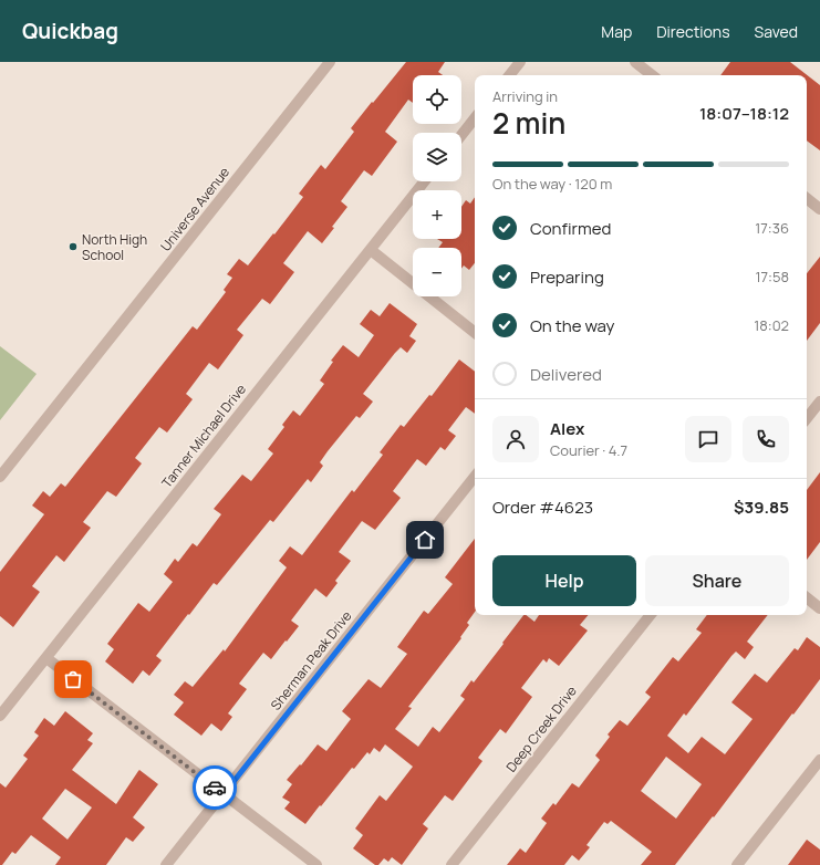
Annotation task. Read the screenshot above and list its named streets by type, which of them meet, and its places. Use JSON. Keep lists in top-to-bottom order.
{
  "streets": {
    "street": [
      "Universe Avenue",
      "Tanner Michael Drive",
      "Sherman Peak Drive",
      "Deep Creek Drive"
    ]
  },
  "places": ["North High School"],
  "page": {
    "header": "Quickbag",
    "nav": ["Map", "Directions", "Saved"],
    "map_buttons": ["+", "−"],
    "heading": ["2 min", "Arriving in", "18:07–18:12"],
    "panel": [
      "Alex",
      "Courier · 4.7",
      "Order #4623",
      "$39.85"
    ],
    "bar": "On the way · 120 m",
    "list": [
      ["Confirmed", "17:36"],
      ["Preparing", "17:58"],
      ["On the way", "18:02"],
      "Delivered"
    ],
    "buttons": ["Help", "Share"]
  }
}
